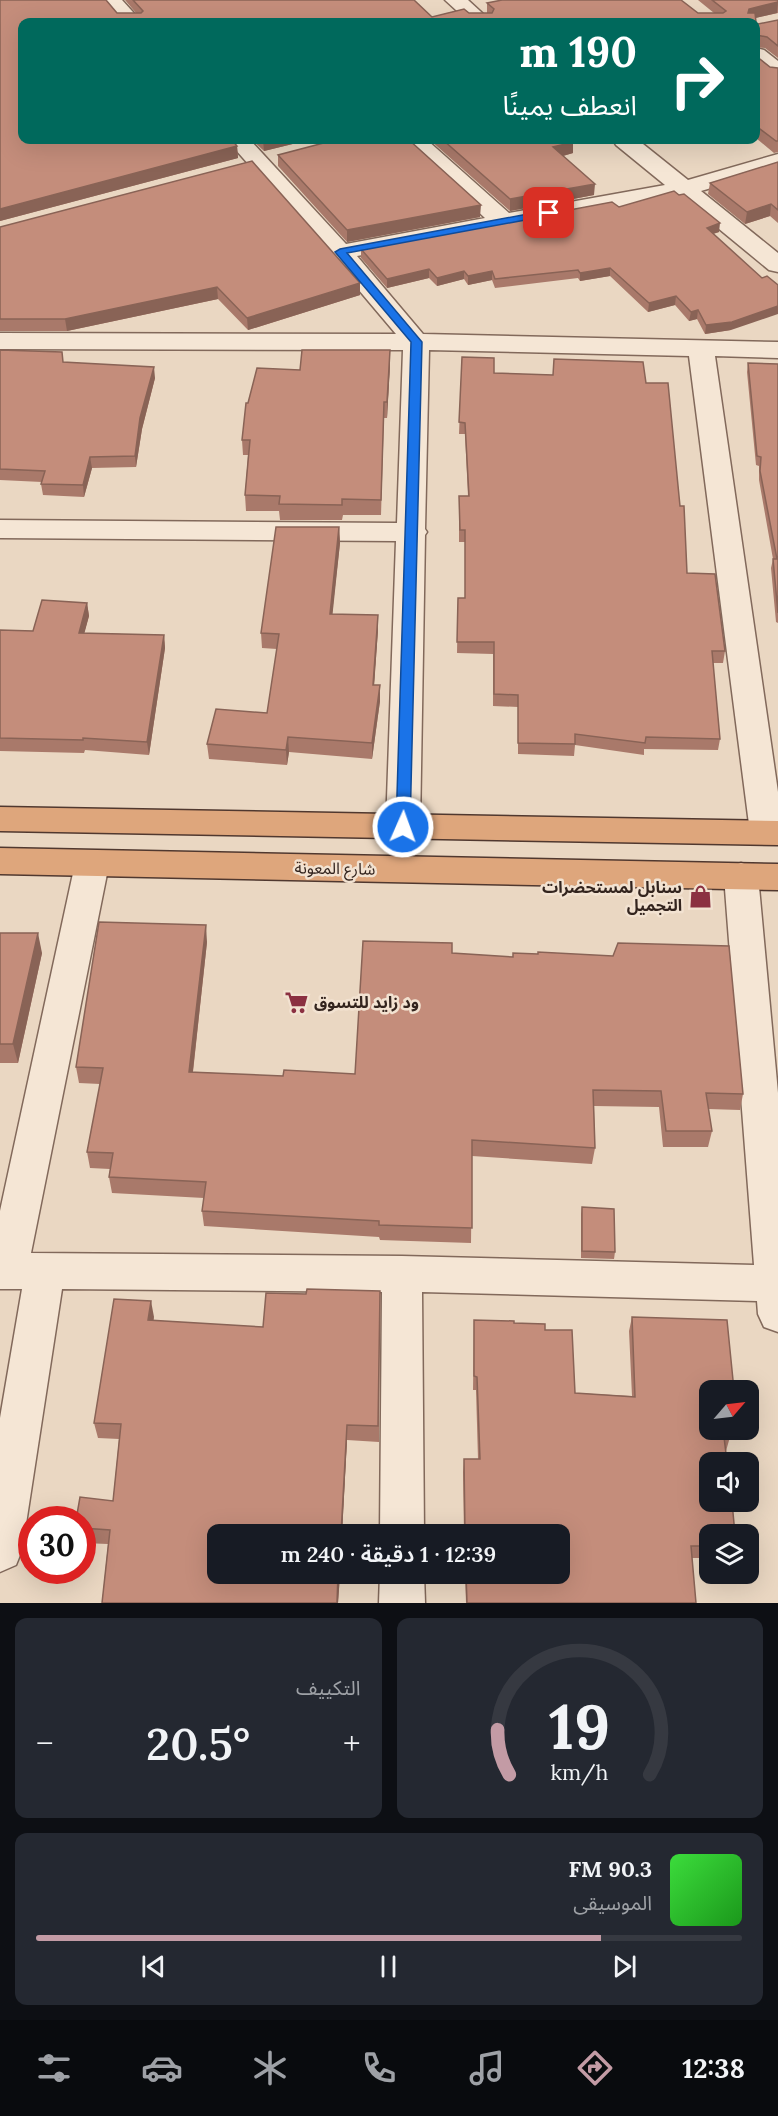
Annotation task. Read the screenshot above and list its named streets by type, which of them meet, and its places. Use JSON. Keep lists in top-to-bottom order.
{
  "streets": {
    "highway": ["شارع المعونة"]
  },
  "places": {
    "shop": ["سنابل لمستحضرات التجميل"],
    "supermarket": ["ود زايد للتسوق"]
  },
  "north": "top right",
  "page": {
    "turn": ["190 m", "انعطف يمينًا"],
    "limit": "30",
    "trip": "12:39 · 1 دقيقة · 240 m",
    "tile": "التكييف",
    "heat": ["−", "20.5°", "+"],
    "song": ["90.3 FM", "الموسيقى"],
    "tabs": "12:38",
    "gauge": ["19", "km/h"]
  }
}
